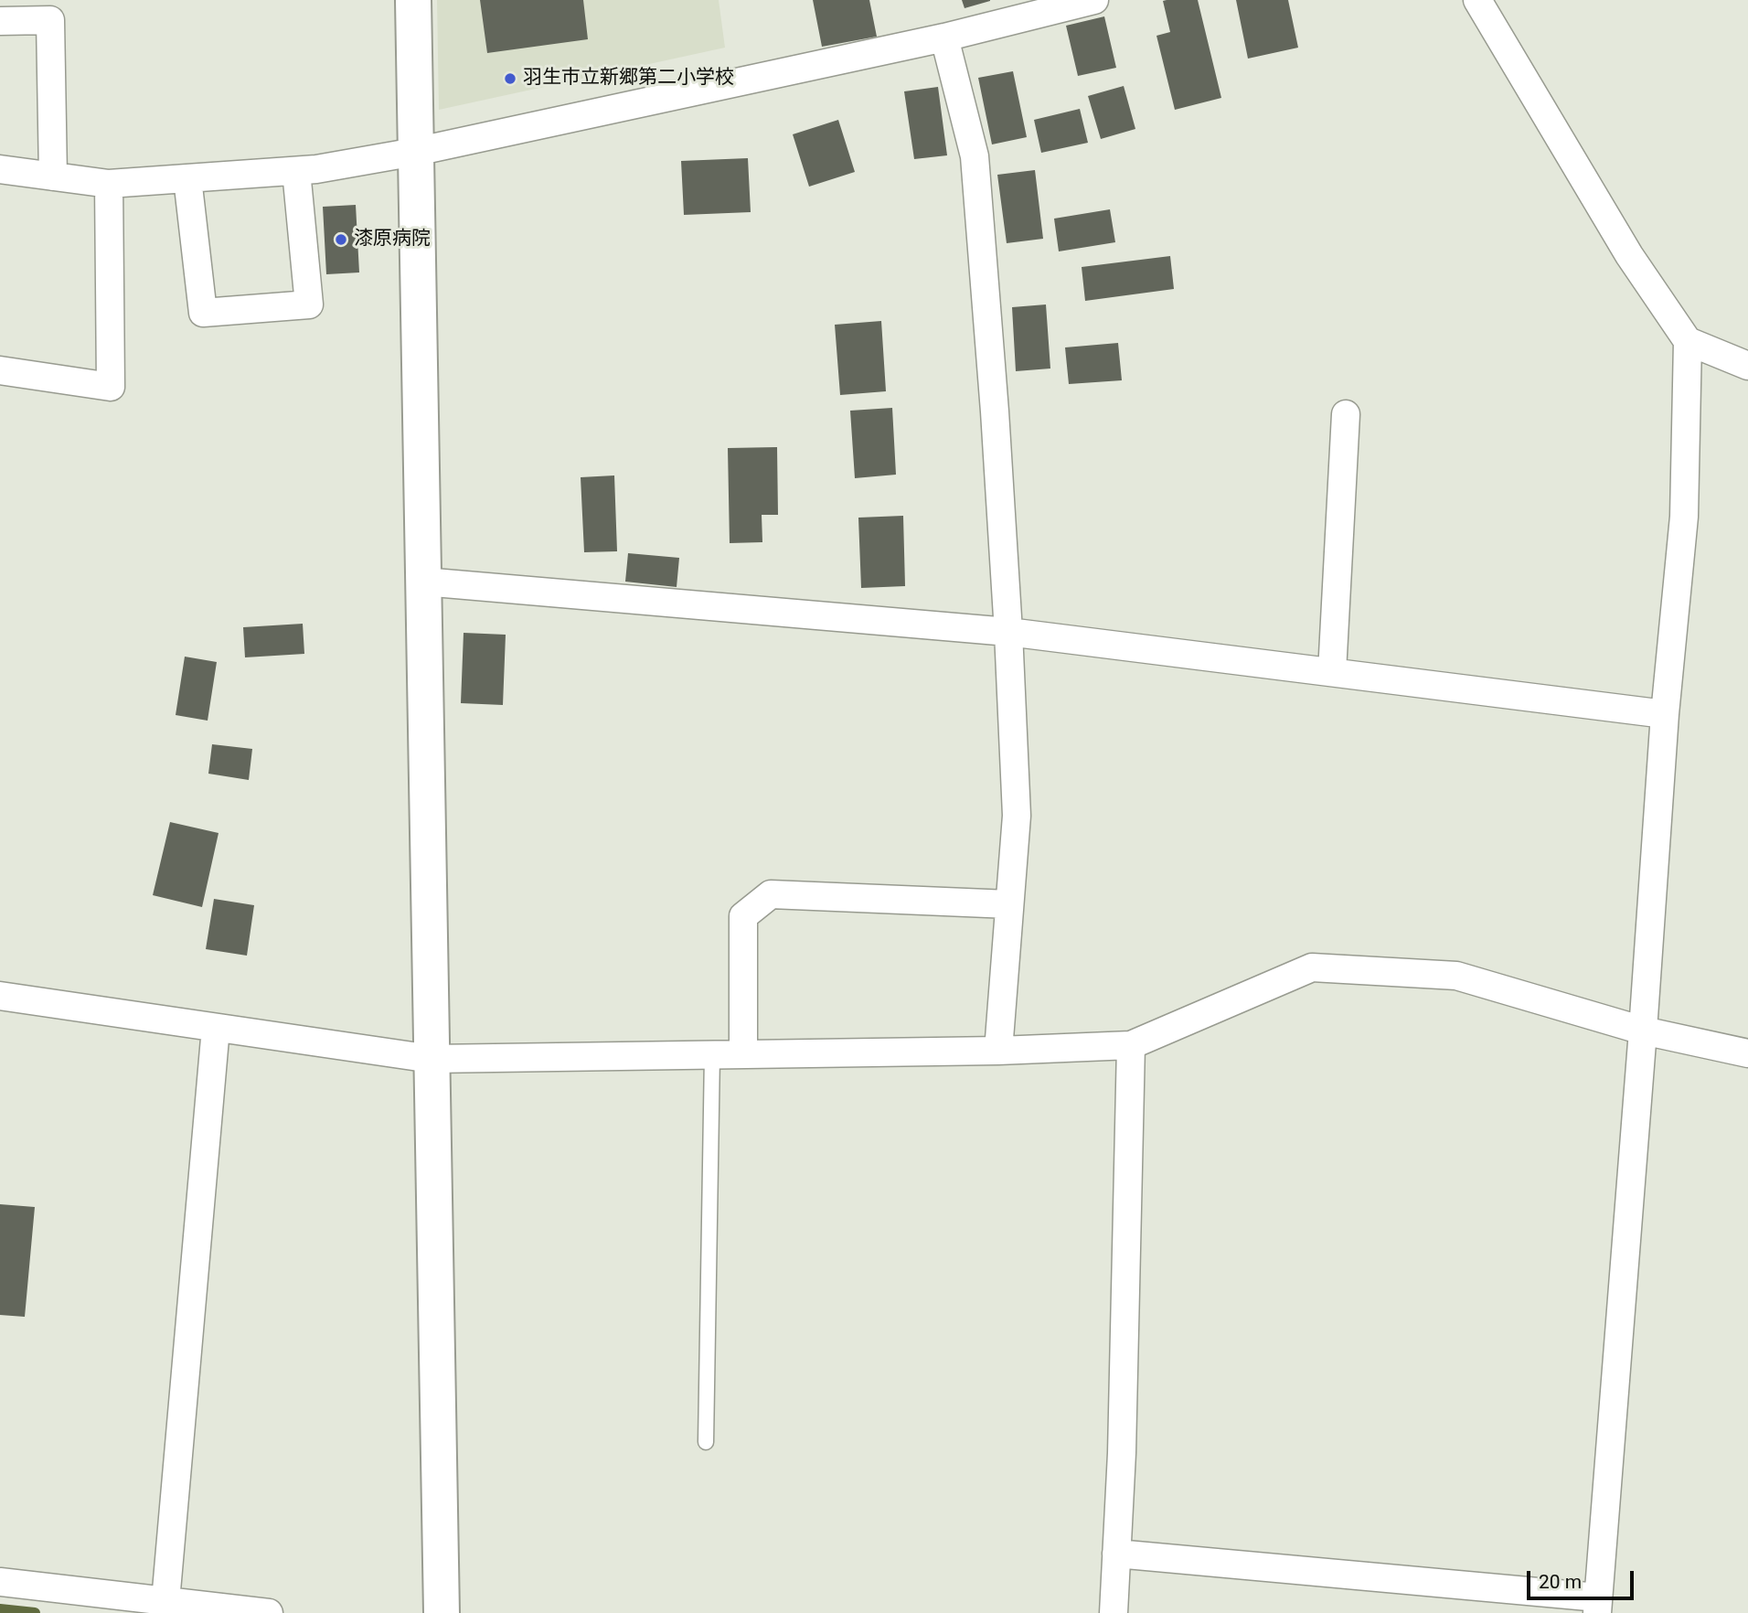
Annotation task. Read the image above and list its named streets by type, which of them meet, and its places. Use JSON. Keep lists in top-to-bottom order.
{
  "places": ["羽生市立新郷第二小学校", "漆原病院"],
  "scale_bar": "20 m"
}
